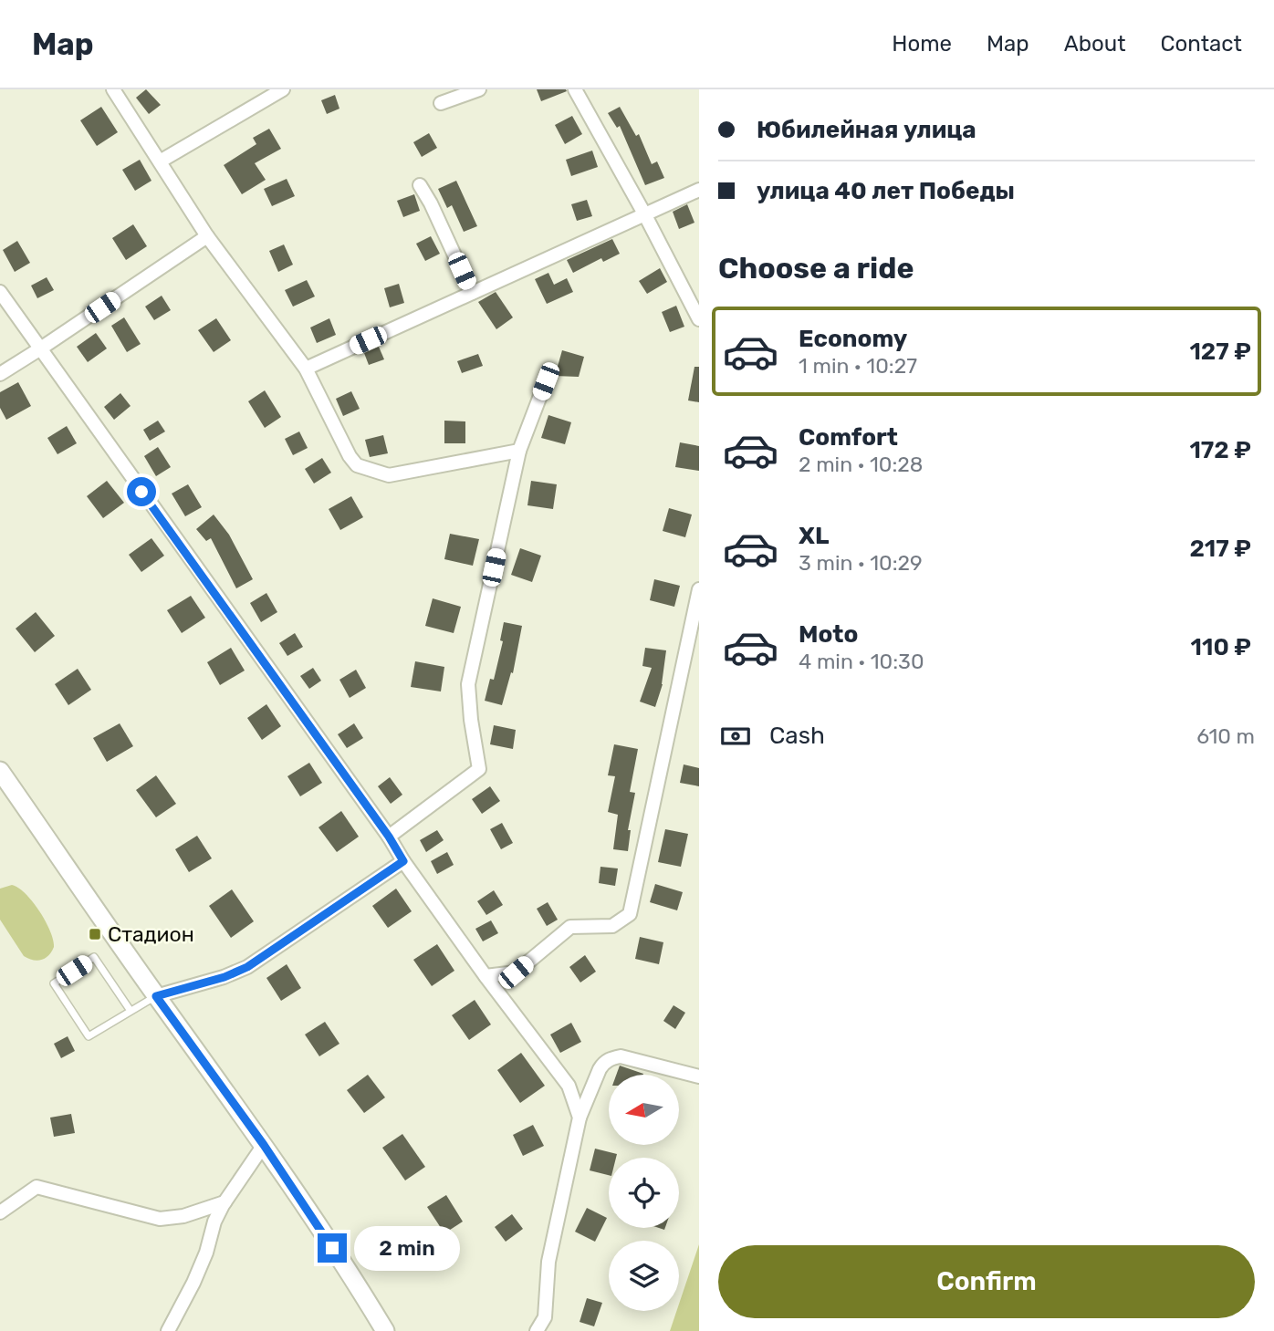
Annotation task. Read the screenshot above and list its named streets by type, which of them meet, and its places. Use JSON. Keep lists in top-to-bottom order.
{
  "places": {
    "transit": ["Стадион"]
  },
  "north": "left",
  "page": {
    "header": "Map",
    "nav": [
      "Home",
      "Map",
      "About",
      "Contact"
    ],
    "banner": ["Юбилейная улица", "улица 40 лет Победы"],
    "heading": "Choose a ride",
    "list": [
      {
        "name": "Economy",
        "note": "1 min · 10:27",
        "value": "127 ₽"
      },
      {
        "name": "Comfort",
        "note": "2 min · 10:28",
        "value": "172 ₽"
      },
      {
        "name": "XL",
        "note": "3 min · 10:29",
        "value": "217 ₽"
      },
      {
        "name": "Moto",
        "note": "4 min · 10:30",
        "value": "110 ₽"
      }
    ],
    "pay": ["Cash", "610 m"],
    "bubble": "2 min",
    "buttons": "Confirm"
  }
}
